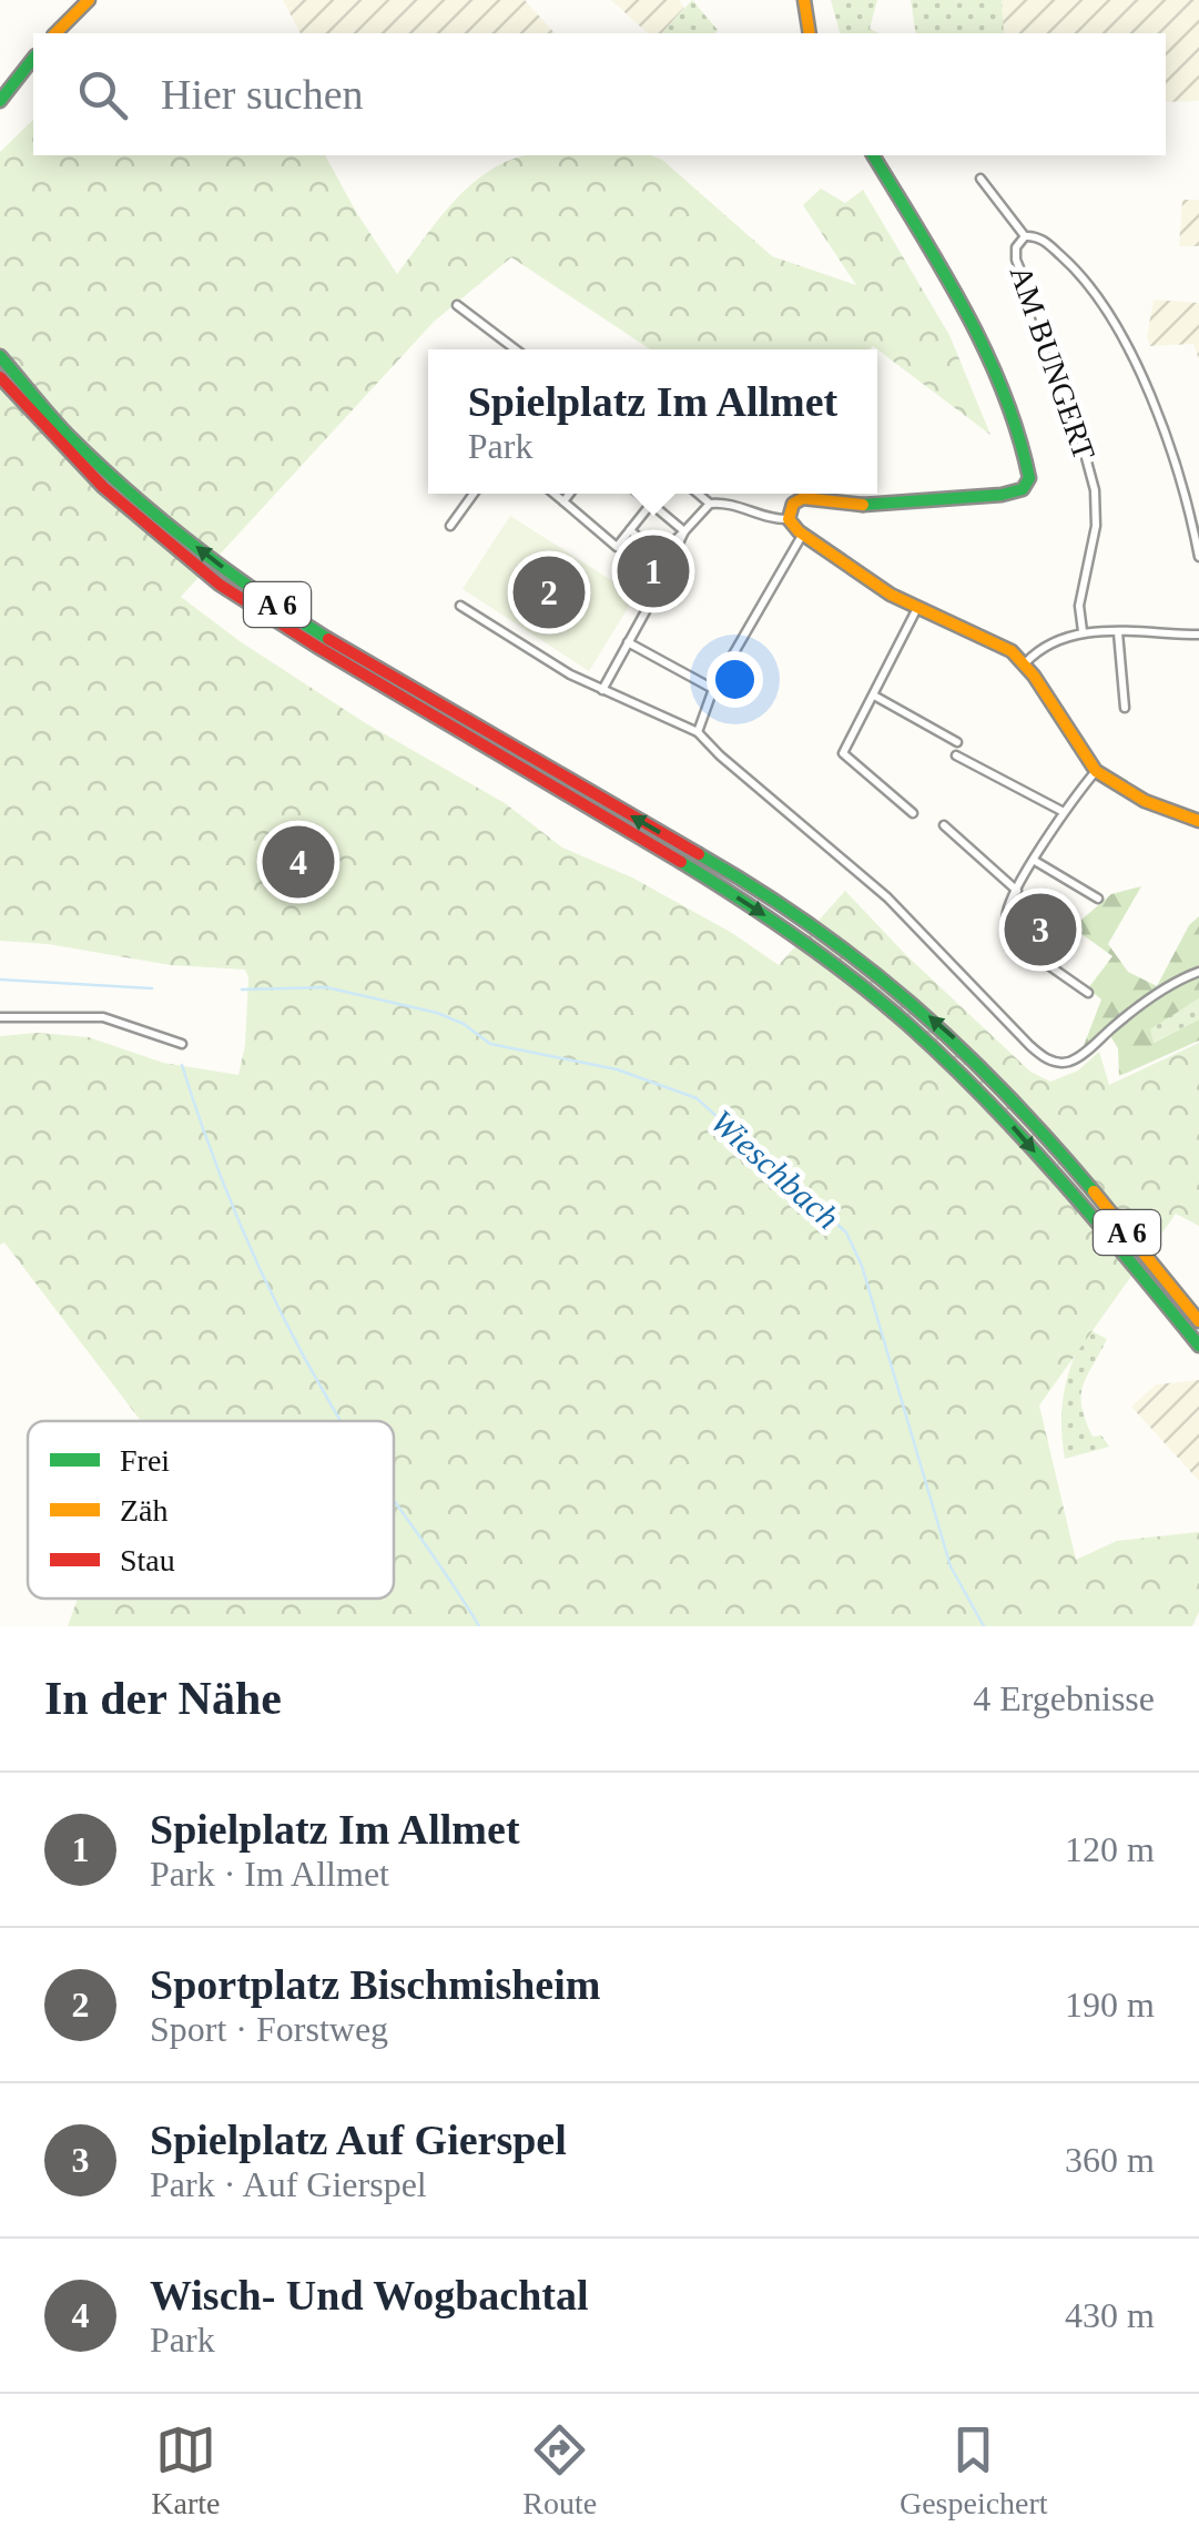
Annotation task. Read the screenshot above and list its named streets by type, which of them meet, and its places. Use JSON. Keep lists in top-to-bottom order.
{
  "streets": {
    "main road": ["A 6"],
    "street": ["AM BUNGERT"]
  },
  "water": ["Wieschbach"],
  "legend": ["Frei", "Zäh", "Stau"],
  "page": {
    "search": "Hier suchen",
    "popup": ["Spielplatz Im Allmet", "Park"],
    "pins": [
      "1",
      "2",
      "4",
      "3"
    ],
    "heading": ["In der Nähe", "4 Ergebnisse"],
    "list": [
      {
        "mark": "1",
        "name": "Spielplatz Im Allmet",
        "note": "Park · Im Allmet",
        "value": "120 m"
      },
      {
        "mark": "2",
        "name": "Sportplatz Bischmisheim",
        "note": "Sport · Forstweg",
        "value": "190 m"
      },
      {
        "mark": "3",
        "name": "Spielplatz Auf Gierspel",
        "note": "Park · Auf Gierspel",
        "value": "360 m"
      },
      {
        "mark": "4",
        "name": "Wisch- Und Wogbachtal",
        "note": "Park",
        "value": "430 m"
      }
    ],
    "nav": ["Karte", "Route", "Gespeichert"]
  }
}
